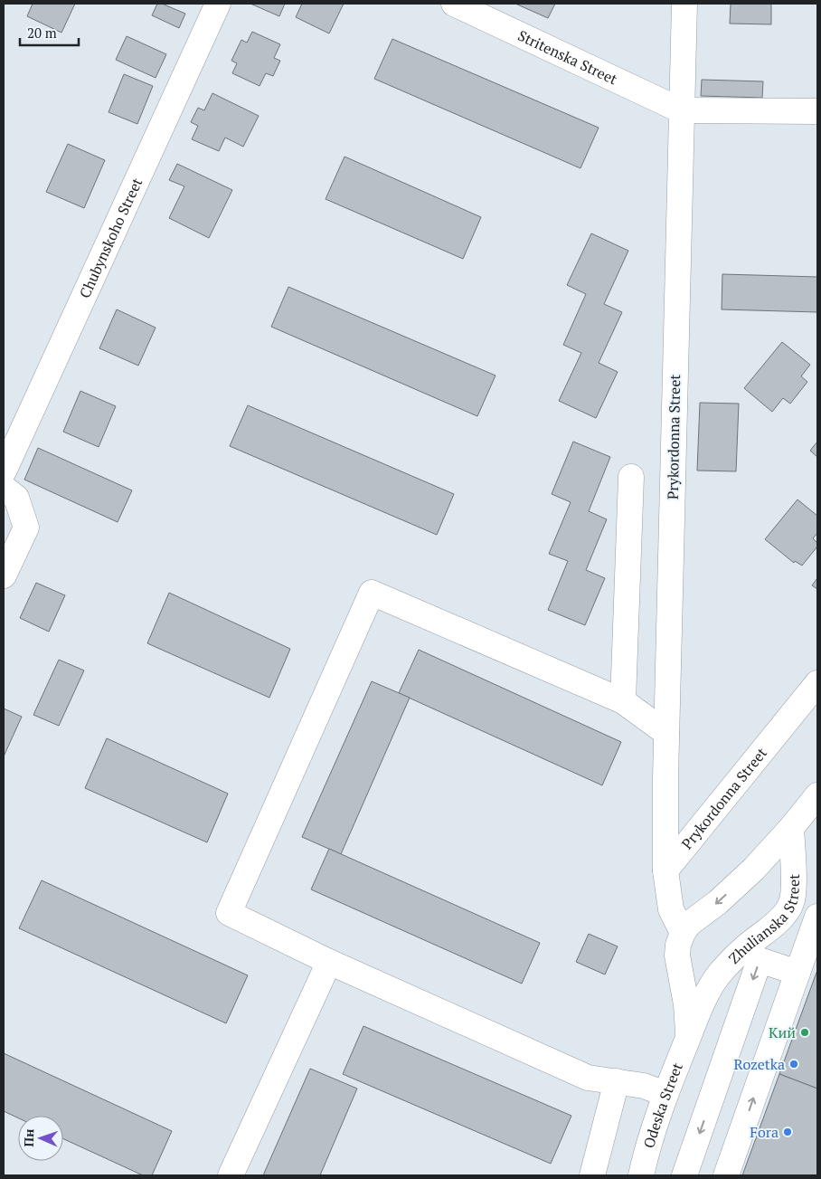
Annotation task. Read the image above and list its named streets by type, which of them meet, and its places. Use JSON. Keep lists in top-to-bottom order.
{
  "streets": {
    "street": [
      "Stritenska Street",
      "Chubynskoho Street",
      "Prykordonna Street",
      "Zhulianska Street",
      "Odeska Street"
    ]
  },
  "crossings": [
    ["Stritenska Street", "Prykordonna Street"],
    ["Zhulianska Street", "Odeska Street"]
  ],
  "places": ["Кий", "Rozetka", "Fora"],
  "scale_bar": "20 m",
  "north": "left"
}
